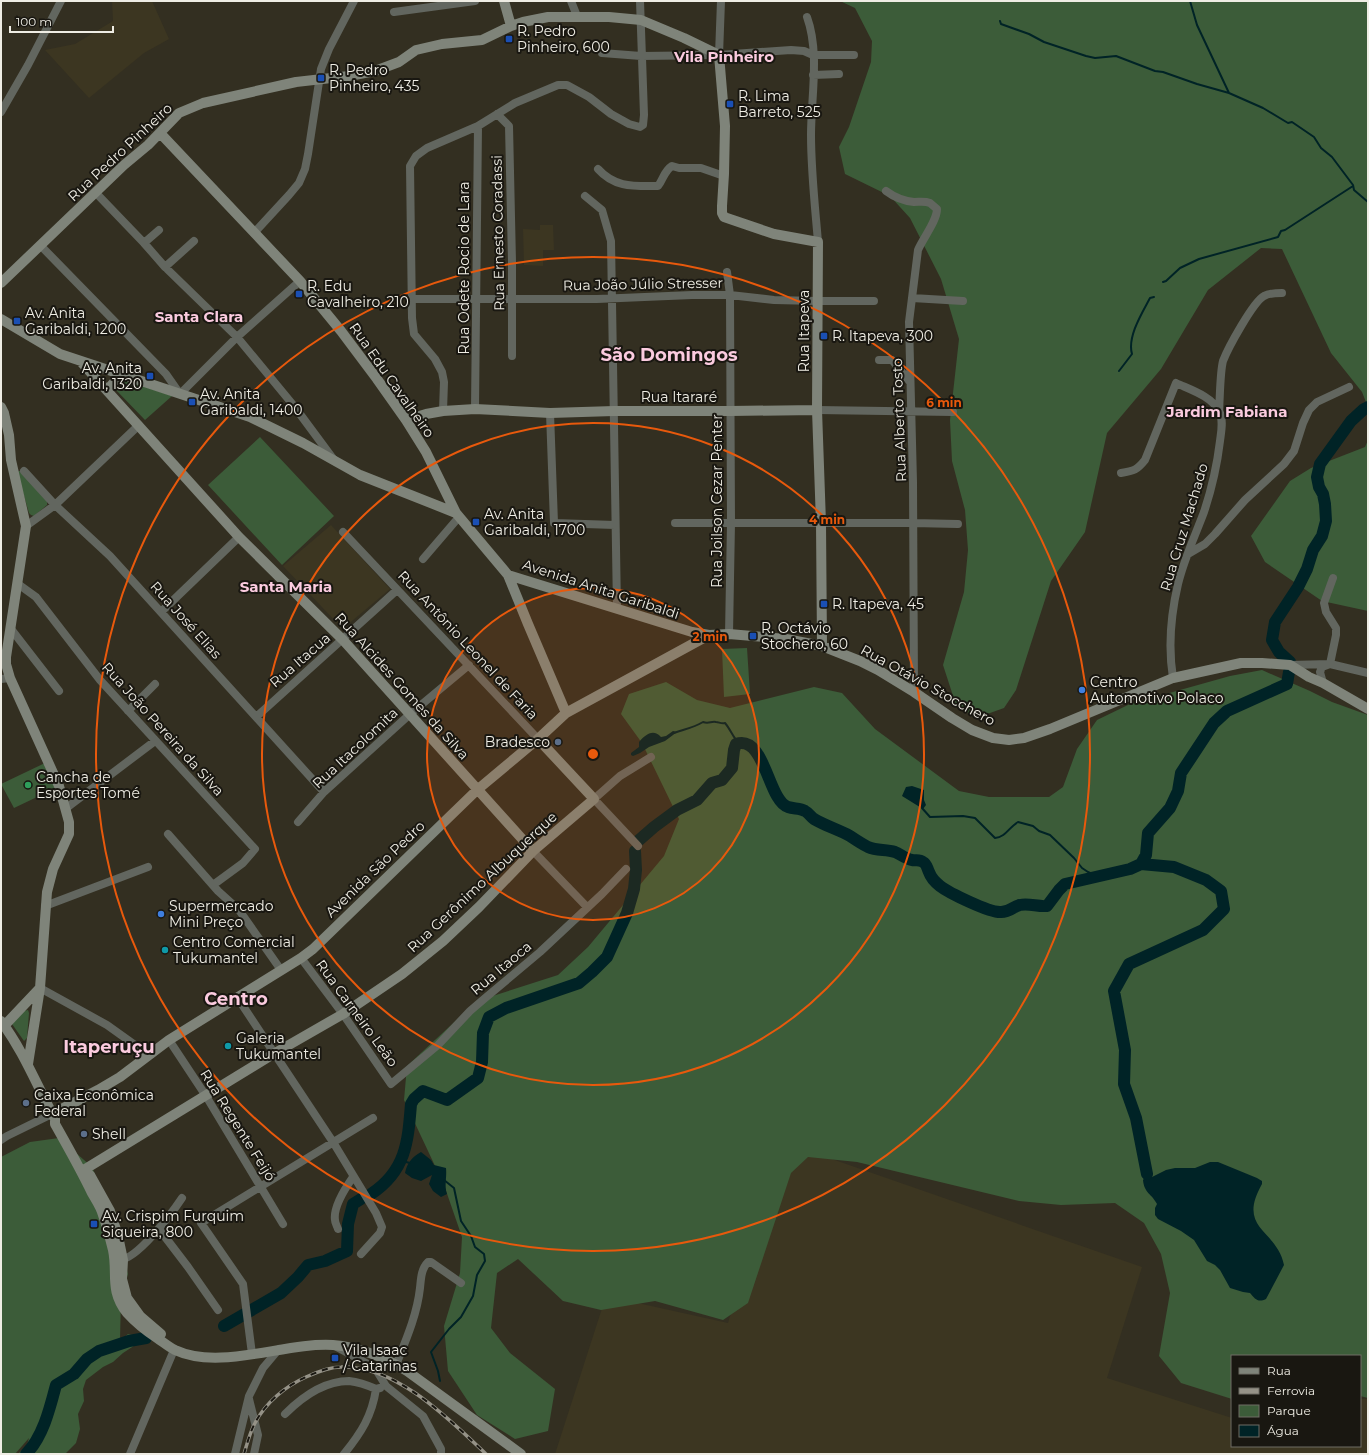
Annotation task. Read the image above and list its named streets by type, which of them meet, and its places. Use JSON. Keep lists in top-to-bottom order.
{
  "streets": {
    "street": [
      "Rua Pedro Pinheiro",
      "Rua Ernesto Coradassi",
      "Rua Odete Rocio de Lara",
      "Rua João Júlio Stresser",
      "Rua Itapeva",
      "Rua Edu Cavalheiro",
      "Rua Itararé",
      "Rua Alberto Tosto",
      "Rua Joilson Cezar Penter",
      "Rua Cruz Machado",
      "Avenida Anita Garibaldi",
      "Rua José Elias",
      "Rua Antônio Leonel de Faria",
      "Rua Itacua",
      "Rua Otávio Stocchero",
      "Rua Alcides Gomes da Silva",
      "Rua João Pereira da Silva",
      "Rua Itacolomita",
      "Avenida São Pedro",
      "Rua Gerônimo Albuquerque",
      "Rua Itaoca",
      "Rua Carneiro Leão",
      "Rua Regente Feijó"
    ]
  },
  "crossings": [
    ["Rua Pedro Pinheiro", "Rua Edu Cavalheiro"],
    ["Rua Ernesto Coradassi", "Rua João Júlio Stresser"],
    ["Rua Odete Rocio de Lara", "Rua João Júlio Stresser"],
    ["Rua Odete Rocio de Lara", "Rua Itararé"],
    ["Rua João Júlio Stresser", "Rua Itapeva"],
    ["Rua João Júlio Stresser", "Rua Joilson Cezar Penter"],
    ["Rua Itapeva", "Rua Itararé"],
    ["Rua Itapeva", "Rua Otávio Stocchero"],
    ["Rua Edu Cavalheiro", "Rua Itararé"],
    ["Rua Edu Cavalheiro", "Avenida Anita Garibaldi"],
    ["Rua Itararé", "Rua Alberto Tosto"],
    ["Rua Itararé", "Rua Joilson Cezar Penter"],
    ["Rua Alberto Tosto", "Rua Otávio Stocchero"],
    ["Rua Joilson Cezar Penter", "Rua Otávio Stocchero"],
    ["Rua Cruz Machado", "Rua Otávio Stocchero"],
    ["Avenida Anita Garibaldi", "Rua Otávio Stocchero"],
    ["Avenida Anita Garibaldi", "Rua Alcides Gomes da Silva"],
    ["Avenida Anita Garibaldi", "Avenida São Pedro"],
    ["Rua José Elias", "Rua Itacua"],
    ["Rua José Elias", "Rua Itacolomita"],
    ["Rua Antônio Leonel de Faria", "Rua Itacua"],
    ["Rua Antônio Leonel de Faria", "Rua Itacolomita"],
    ["Rua Antônio Leonel de Faria", "Avenida São Pedro"],
    ["Rua Antônio Leonel de Faria", "Rua Gerônimo Albuquerque"],
    ["Rua Itacua", "Rua Alcides Gomes da Silva"],
    ["Rua Otávio Stocchero", "Avenida São Pedro"],
    ["Rua Alcides Gomes da Silva", "Rua Itacolomita"],
    ["Rua Alcides Gomes da Silva", "Avenida São Pedro"],
    ["Rua Alcides Gomes da Silva", "Rua Gerônimo Albuquerque"],
    ["Rua Alcides Gomes da Silva", "Rua Itaoca"],
    ["Avenida São Pedro", "Rua Carneiro Leão"],
    ["Avenida São Pedro", "Rua Regente Feijó"],
    ["Rua Gerônimo Albuquerque", "Rua Carneiro Leão"],
    ["Rua Gerônimo Albuquerque", "Rua Regente Feijó"],
    ["Rua Itaoca", "Rua Carneiro Leão"]
  ],
  "districts": [
    "Vila Pinheiro",
    "Santa Clara",
    "São Domingos",
    "Jardim Fabiana",
    "Santa Maria",
    "Centro",
    "Itaperuçu"
  ],
  "places": {
    "transit": [
      "R. Pedro Pinheiro, 600",
      "R. Pedro Pinheiro, 435",
      "R. Lima Barreto, 525",
      "R. Edu Cavalheiro, 210",
      "Av. Anita Garibaldi, 1200",
      "R. Itapeva, 300",
      "Av. Anita Garibaldi, 1320",
      "Av. Anita Garibaldi, 1400",
      "Av. Anita Garibaldi, 1700",
      "R. Itapeva, 45",
      "R. Octávio Stochero, 60",
      "Av. Crispim Furquim Siqueira, 800",
      "Vila Isaac / Catarinas"
    ],
    "other": [
      "Centro Automotivo Polaco",
      "Bradesco",
      "Cancha de Esportes Tomé",
      "Supermercado Mini Preço",
      "Centro Comercial Tukumantel",
      "Galeria Tukumantel",
      "Caixa Econômica Federal",
      "Shell"
    ]
  },
  "legend": [
    "Rua",
    "Ferrovia",
    "Parque",
    "Água"
  ],
  "scale_bar": "100 m",
  "rings": ["6 min", "4 min", "2 min"]
}
